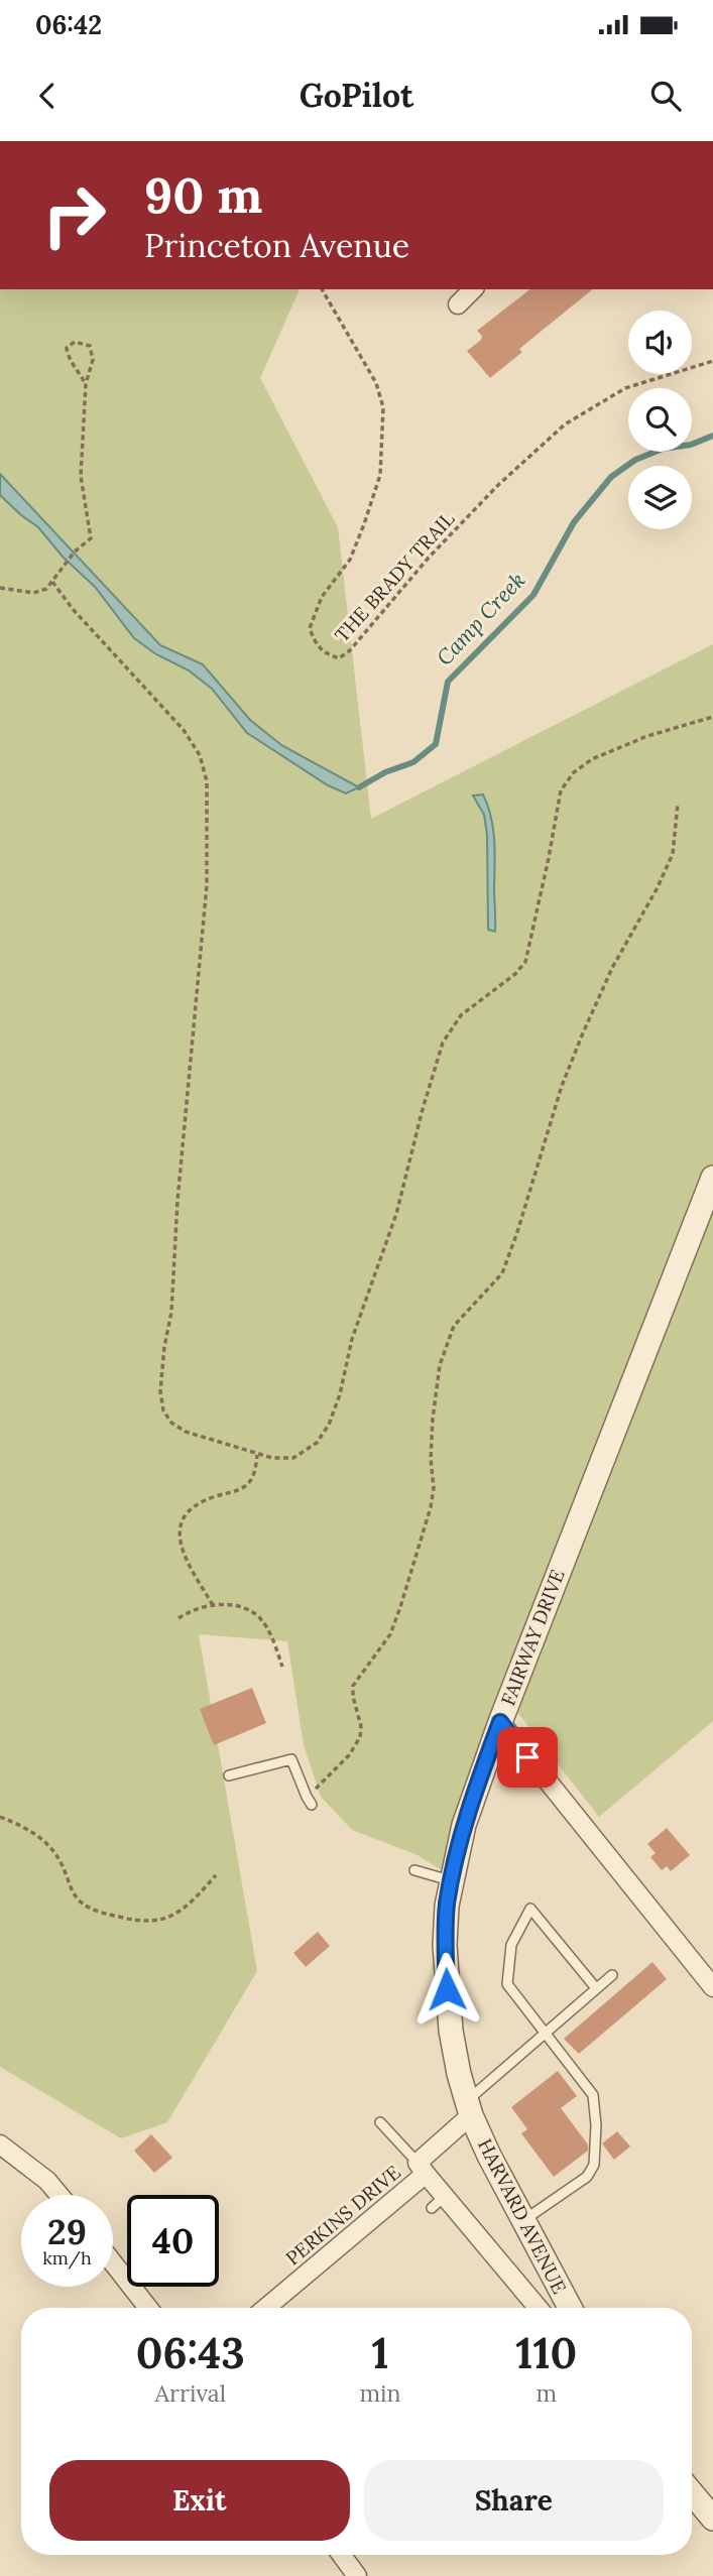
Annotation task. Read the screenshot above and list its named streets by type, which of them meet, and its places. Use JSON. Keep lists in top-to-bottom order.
{
  "streets": {
    "street": ["FAIRWAY DRIVE", "PERKINS DRIVE", "HARVARD AVENUE"],
    "path": ["THE BRADY TRAIL"]
  },
  "crossings": [
    ["FAIRWAY DRIVE", "PERKINS DRIVE"],
    ["FAIRWAY DRIVE", "HARVARD AVENUE"],
    ["PERKINS DRIVE", "HARVARD AVENUE"]
  ],
  "water": ["Camp Creek"],
  "page": {
    "status": "06:42",
    "header": "GoPilot",
    "turn": ["90 m", "Princeton Avenue"],
    "speed": "29 km/h",
    "limit": "40",
    "eta": [
      "06:43",
      "Arrival",
      "1",
      "min",
      "110",
      "m"
    ],
    "buttons": ["Exit", "Share"]
  }
}
